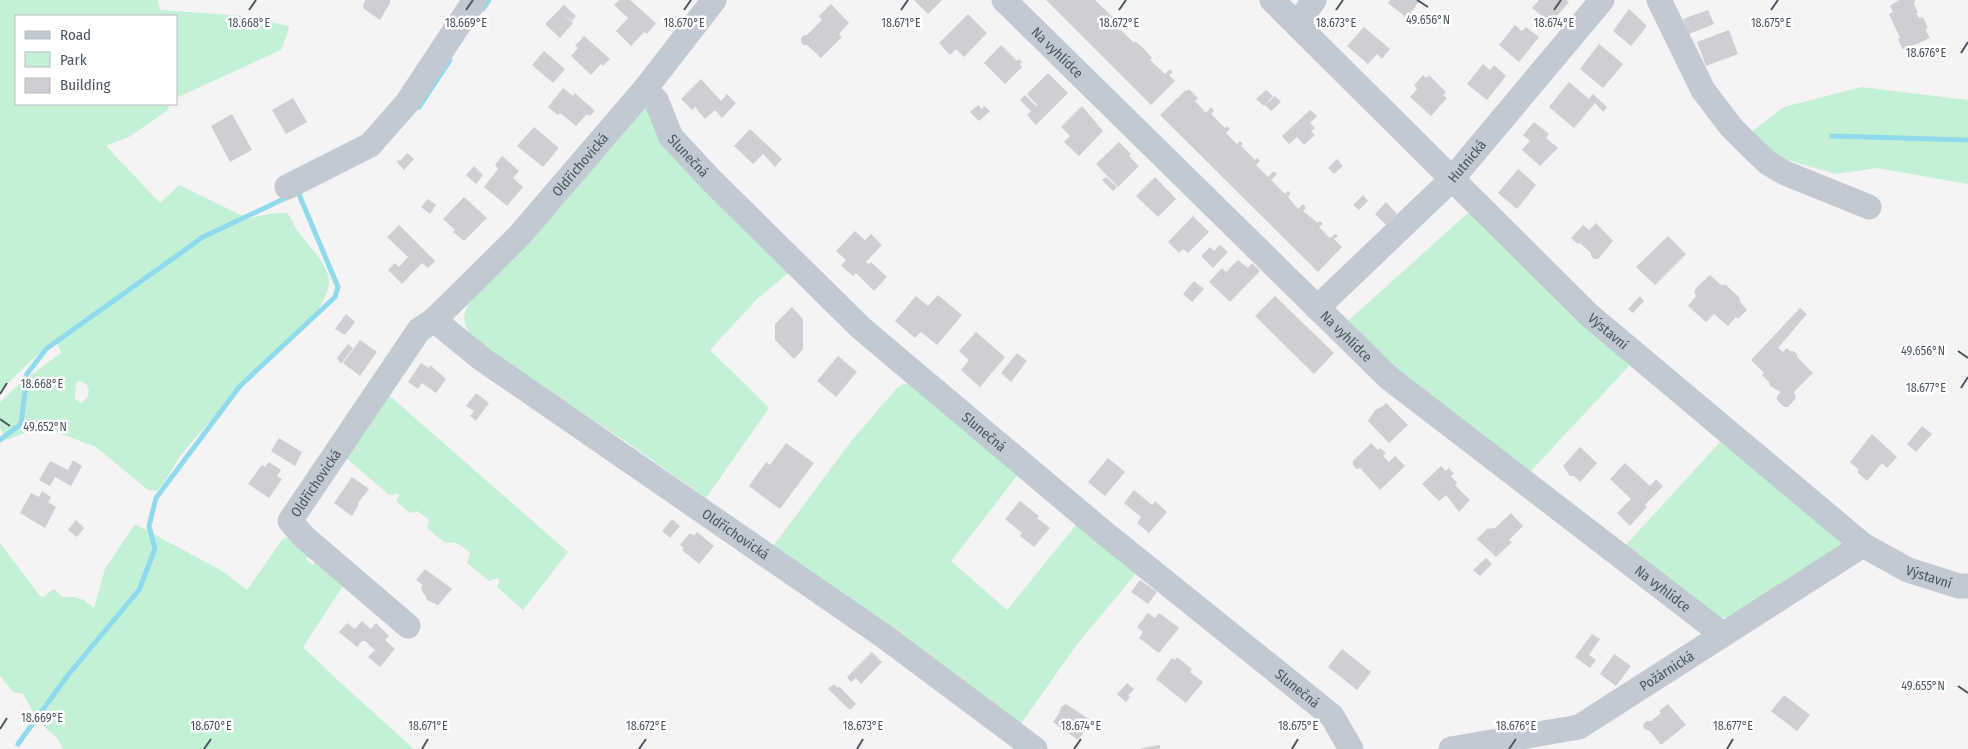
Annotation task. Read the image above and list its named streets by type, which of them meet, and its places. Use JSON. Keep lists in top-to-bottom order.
{
  "streets": {
    "street": [
      "Na vyhlídce",
      "Slunečná",
      "Hutnická",
      "Oldřichovická",
      "Výstavní",
      "Požárnická"
    ]
  },
  "crossings": [
    ["Na vyhlídce", "Hutnická"],
    ["Na vyhlídce", "Požárnická"],
    ["Slunečná", "Oldřichovická"],
    ["Hutnická", "Výstavní"],
    ["Výstavní", "Požárnická"]
  ],
  "legend": ["Road", "Park", "Building"],
  "coordinates": [
    "49.656°N",
    "18.668°E",
    "18.670°E",
    "18.671°E",
    "18.672°E",
    "18.674°E",
    "18.675°E",
    "18.669°E",
    "18.673°E",
    "18.676°E",
    "18.677°E",
    "49.652°N",
    "49.655°N"
  ]
}
